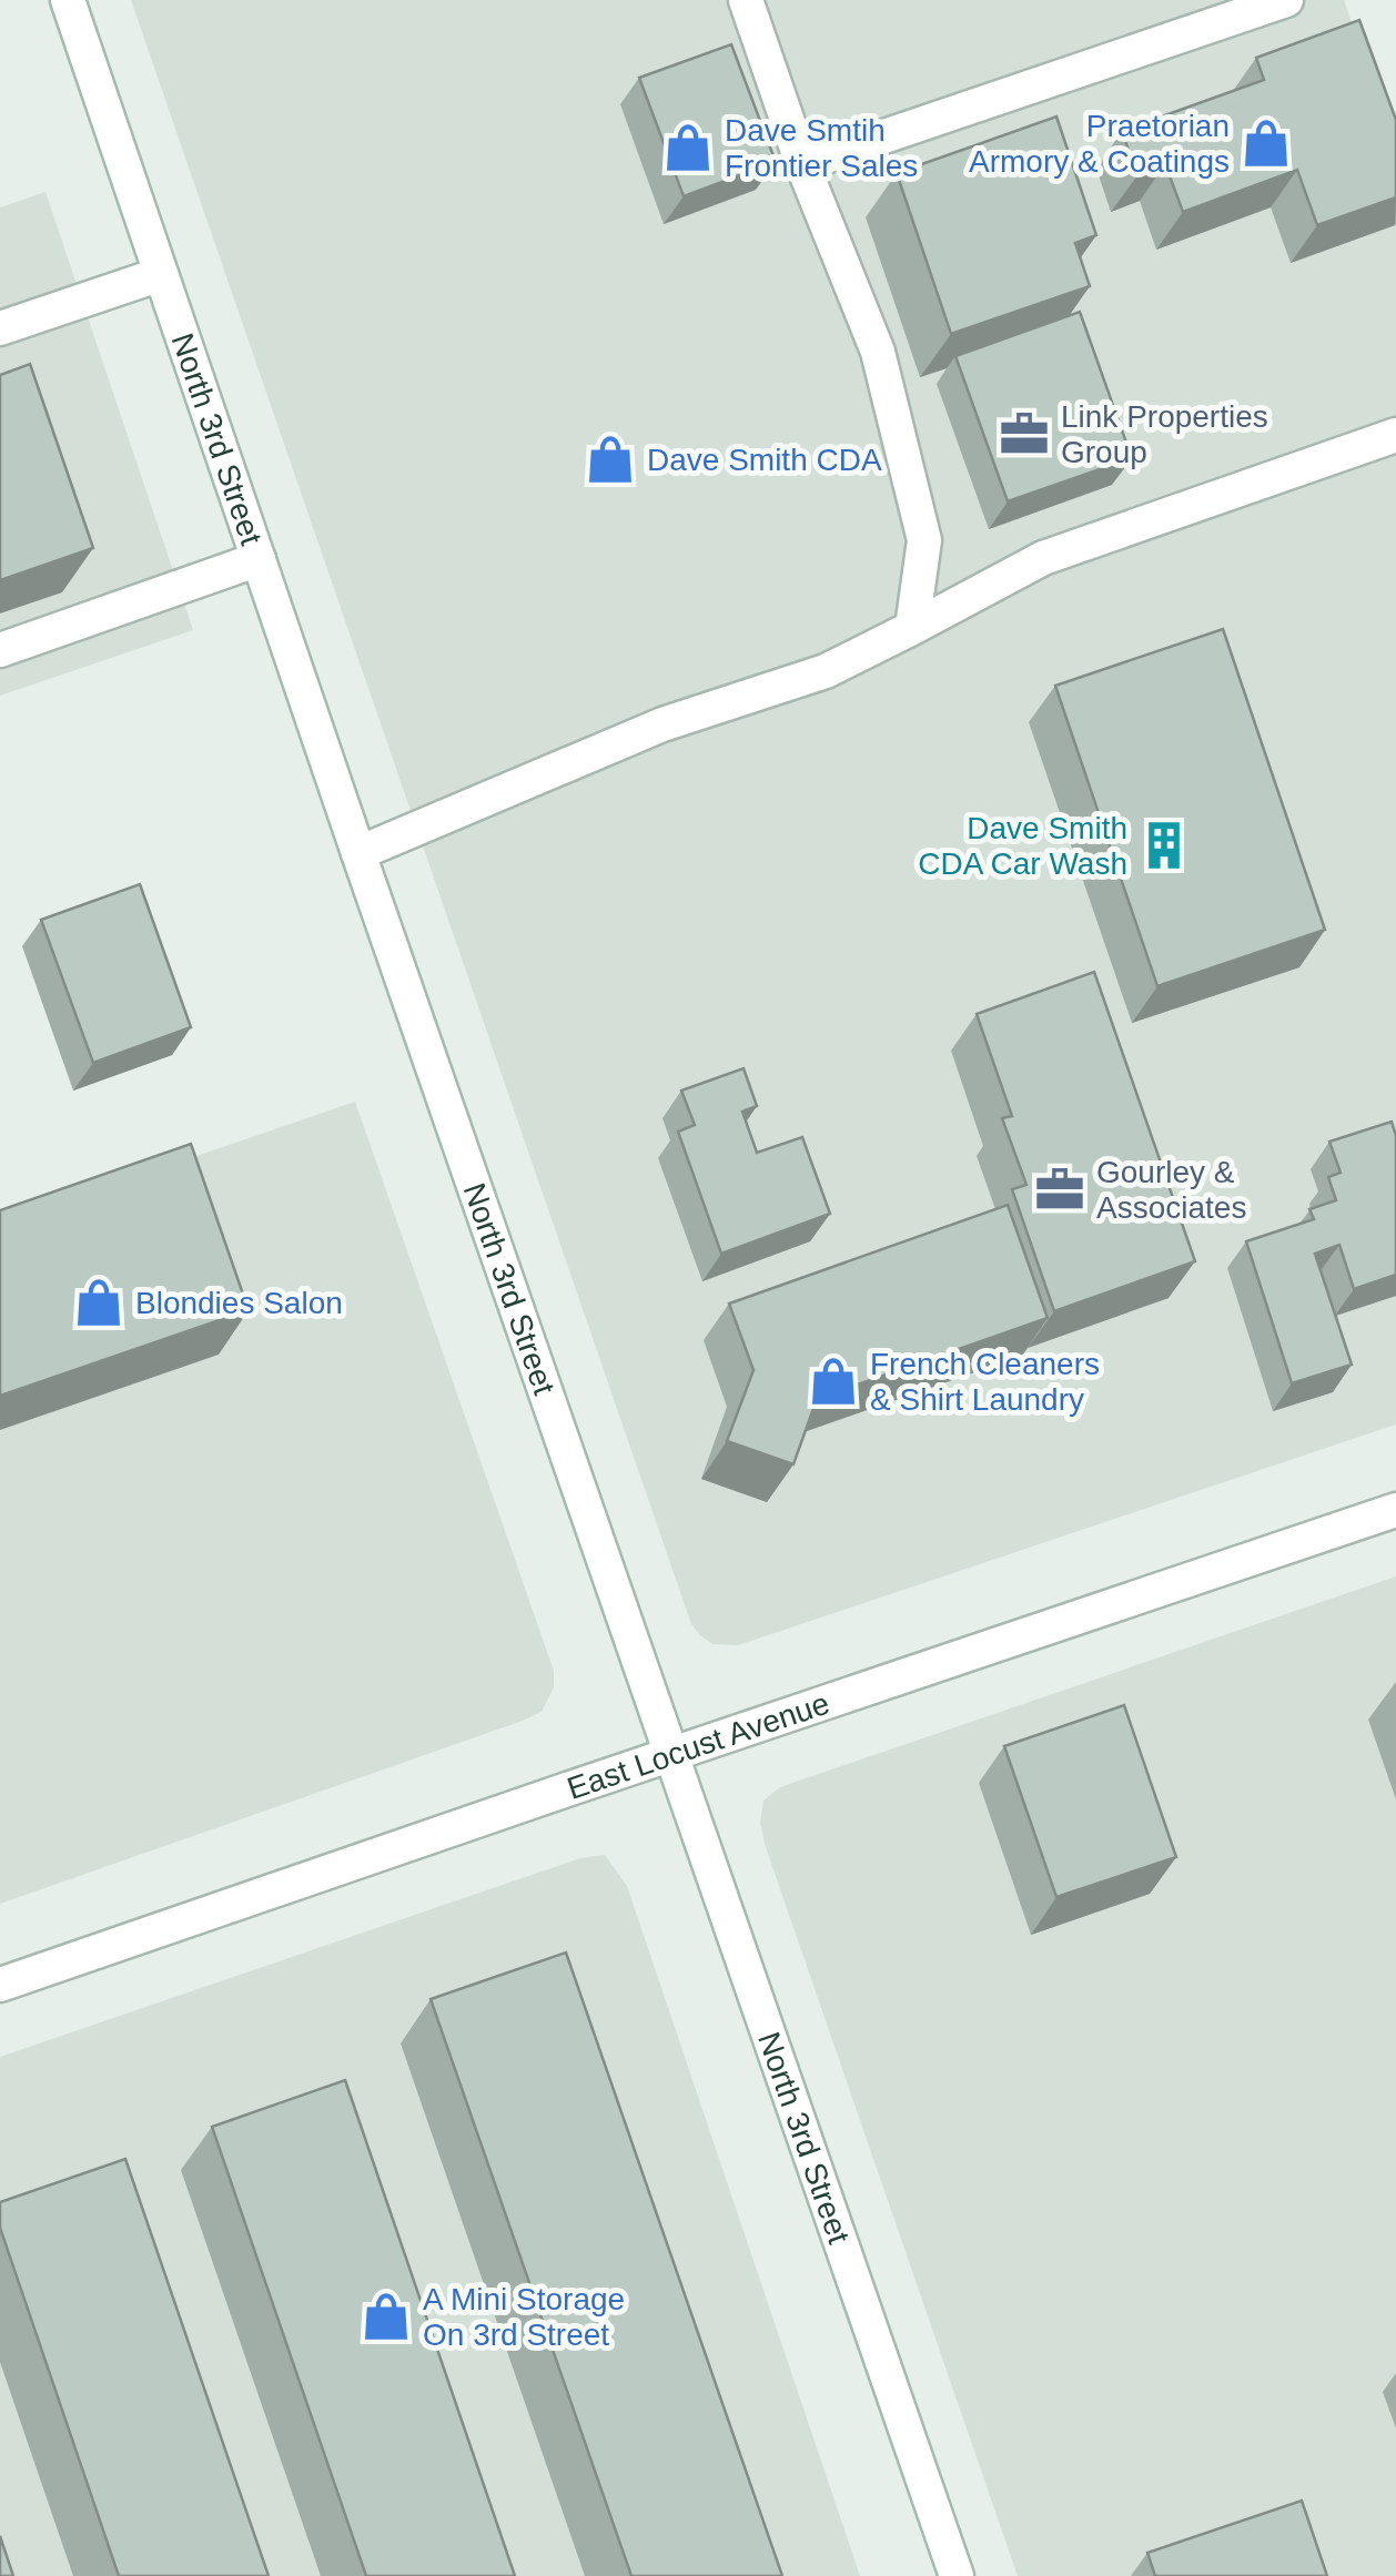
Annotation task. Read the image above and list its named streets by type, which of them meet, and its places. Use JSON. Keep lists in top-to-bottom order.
{
  "streets": {
    "main road": ["North 3rd Street", "East Locust Avenue"]
  },
  "crossings": [
    ["North 3rd Street", "East Locust Avenue"]
  ],
  "places": {
    "shop": [
      "Praetorian Armory & Coatings",
      "Dave Smtih Frontier Sales",
      "Dave Smith CDA",
      "Blondies Salon",
      "French Cleaners & Shirt Laundry",
      "A Mini Storage On 3rd Street"
    ],
    "office": ["Link Properties Group", "Gourley & Associates"],
    "building": ["Dave Smith CDA Car Wash"]
  }
}
